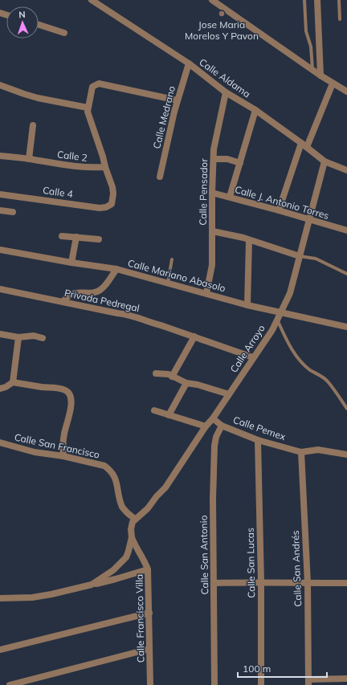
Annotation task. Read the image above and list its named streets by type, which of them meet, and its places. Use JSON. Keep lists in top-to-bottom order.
{
  "streets": {
    "street": [
      "Calle Aldama",
      "Calle Medrano",
      "Calle 2",
      "Calle 4",
      "Calle Pensador",
      "Calle J. Antonio Torres",
      "Calle Mariano Abasolo",
      "Privada Pedregal",
      "Calle Arroyo",
      "Calle Pemex",
      "Calle San Francisco",
      "Calle San Antonio",
      "Calle San Lucas",
      "Calle San Andrés",
      "Calle Francisco Villa"
    ]
  },
  "crossings": [
    ["Calle Aldama", "Calle Medrano"],
    ["Calle Aldama", "Calle Pensador"],
    ["Calle Aldama", "Calle Arroyo"],
    ["Calle 2", "Calle 4"],
    ["Calle Pensador", "Calle J. Antonio Torres"],
    ["Calle Pensador", "Calle Mariano Abasolo"],
    ["Calle J. Antonio Torres", "Calle Arroyo"],
    ["Calle Mariano Abasolo", "Calle Arroyo"],
    ["Privada Pedregal", "Calle Arroyo"],
    ["Calle Arroyo", "Calle Pemex"],
    ["Calle Arroyo", "Calle San Francisco"],
    ["Calle Pemex", "Calle San Antonio"],
    ["Calle Pemex", "Calle San Lucas"],
    ["Calle Pemex", "Calle San Andrés"]
  ],
  "places": ["Jose Maria Morelos Y Pavon"],
  "scale_bar": "100 m",
  "north": "top"
}
